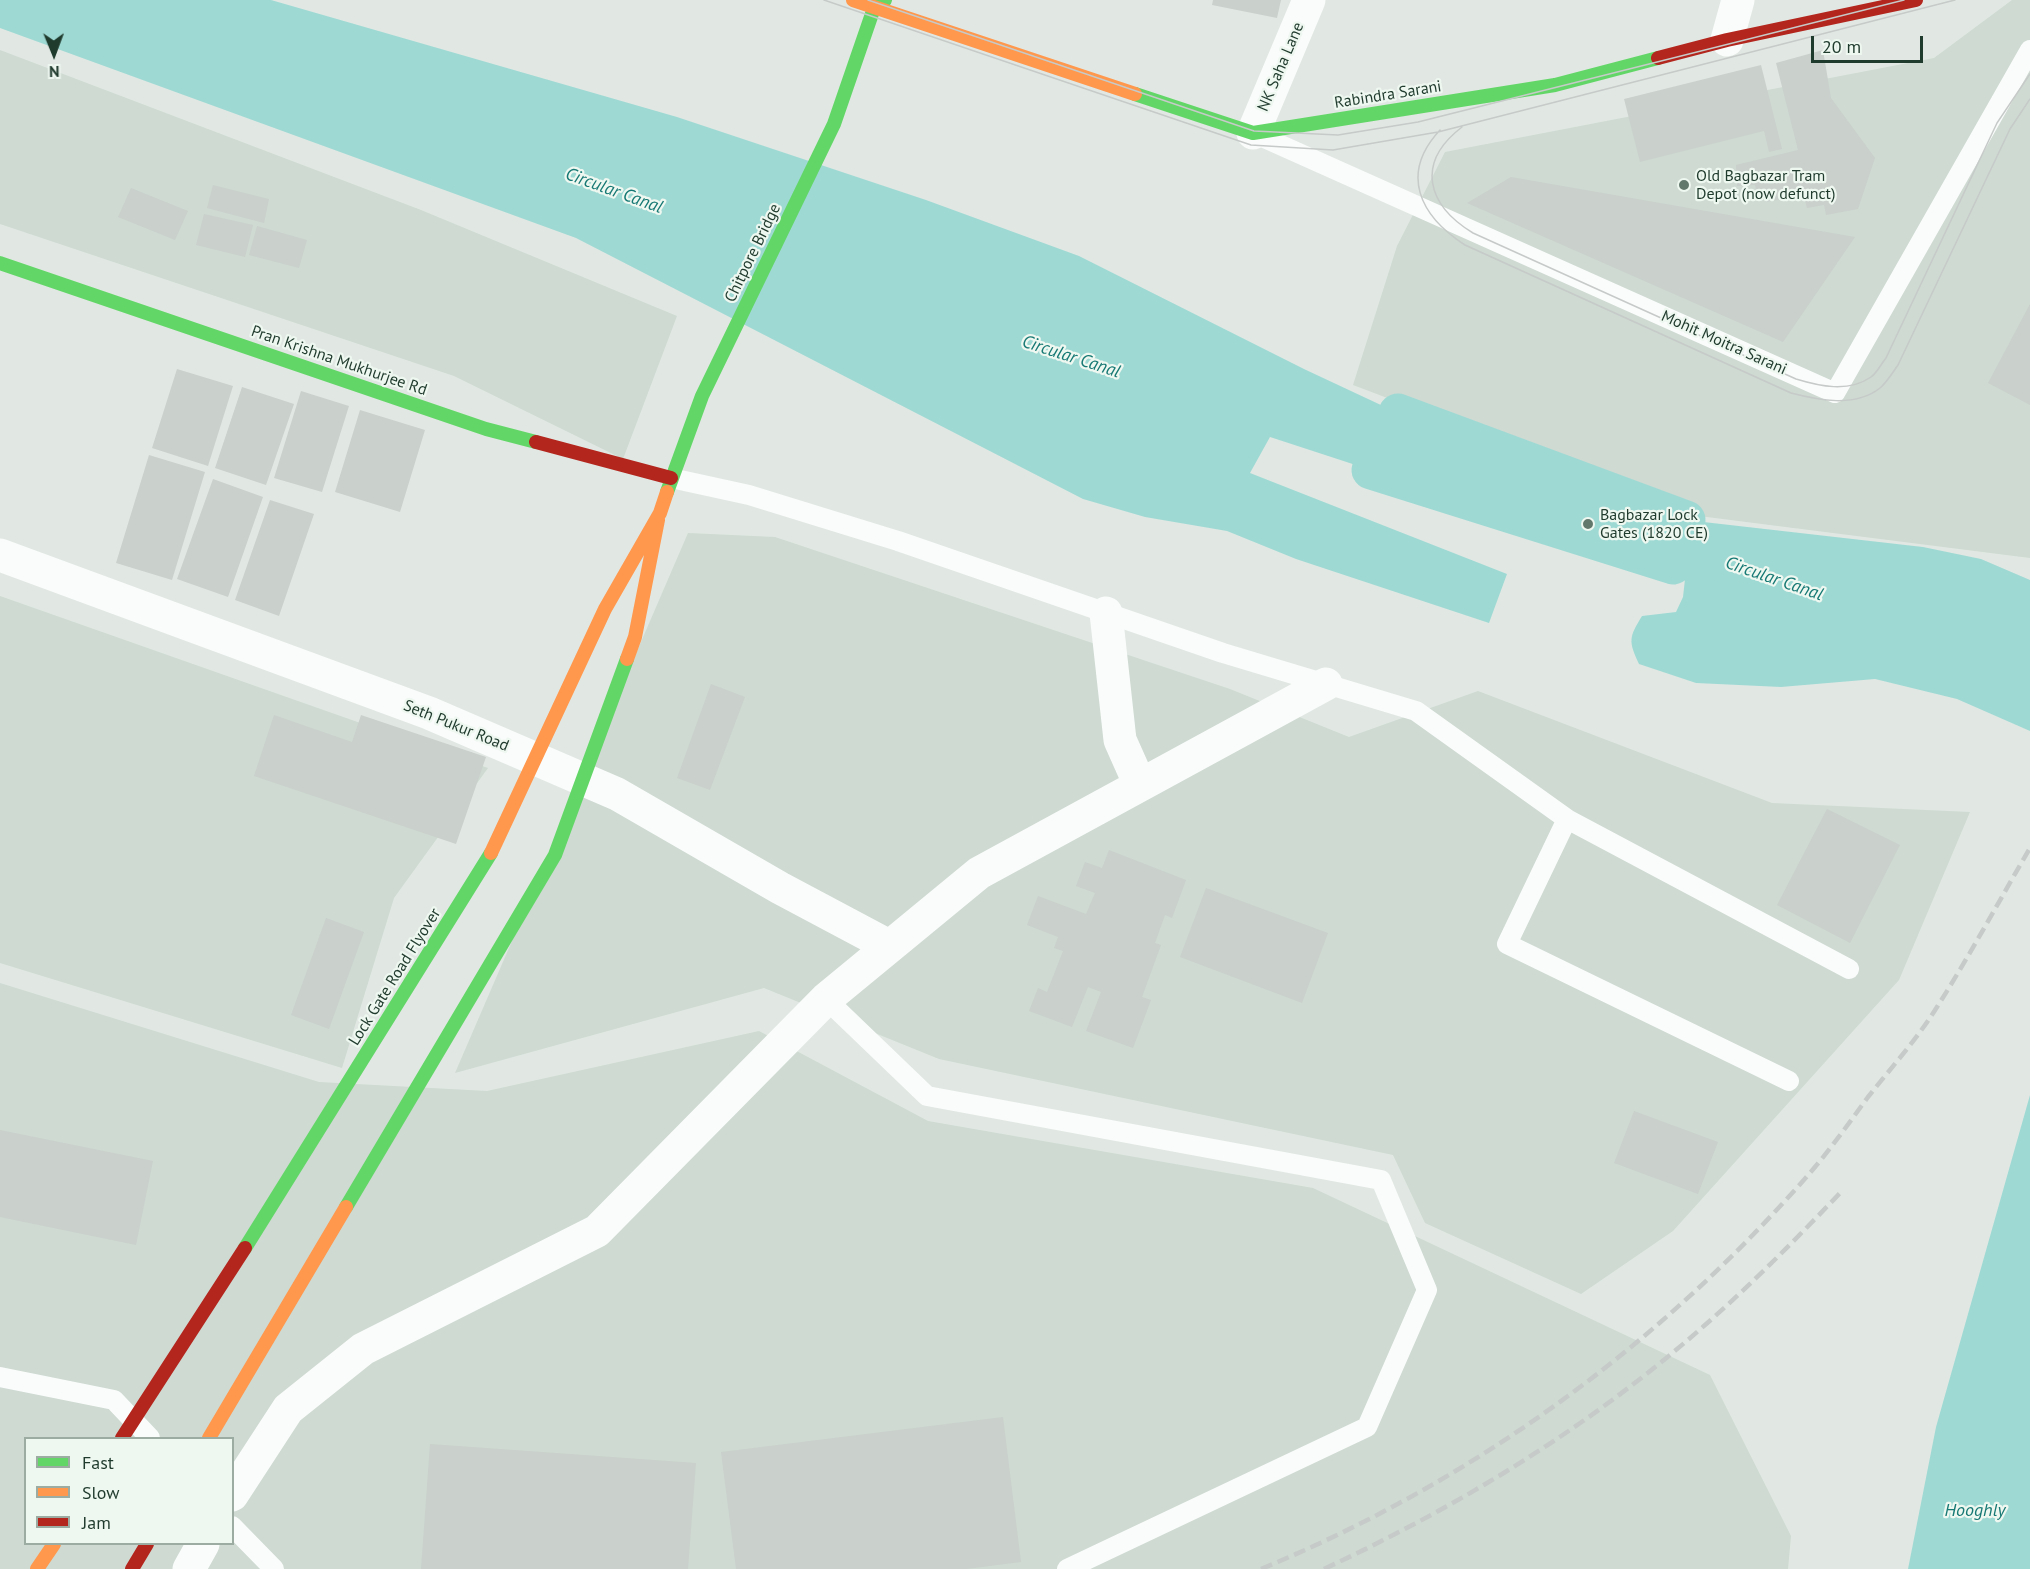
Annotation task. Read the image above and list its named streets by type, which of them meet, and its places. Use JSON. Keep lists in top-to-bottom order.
{
  "streets": {
    "main road": [
      "Rabindra Sarani",
      "Chitpore Bridge",
      "Pran Krishna Mukhurjee Rd",
      "Lock Gate Road Flyover"
    ],
    "street": ["NK Saha Lane", "Seth Pukur Road"],
    "lane": ["Mohit Moitra Sarani"]
  },
  "crossings": [
    ["NK Saha Lane", "Rabindra Sarani"],
    ["NK Saha Lane", "Mohit Moitra Sarani"],
    ["Rabindra Sarani", "Chitpore Bridge"],
    ["Rabindra Sarani", "Mohit Moitra Sarani"],
    ["Chitpore Bridge", "Pran Krishna Mukhurjee Rd"],
    ["Chitpore Bridge", "Lock Gate Road Flyover"]
  ],
  "water": ["Circular Canal", "Hooghly"],
  "places": ["Old Bagbazar Tram Depot (now defunct)", "Bagbazar Lock Gates (1820 CE)"],
  "legend": ["Fast", "Slow", "Jam"],
  "scale_bar": "20 m",
  "north": "bottom"
}
